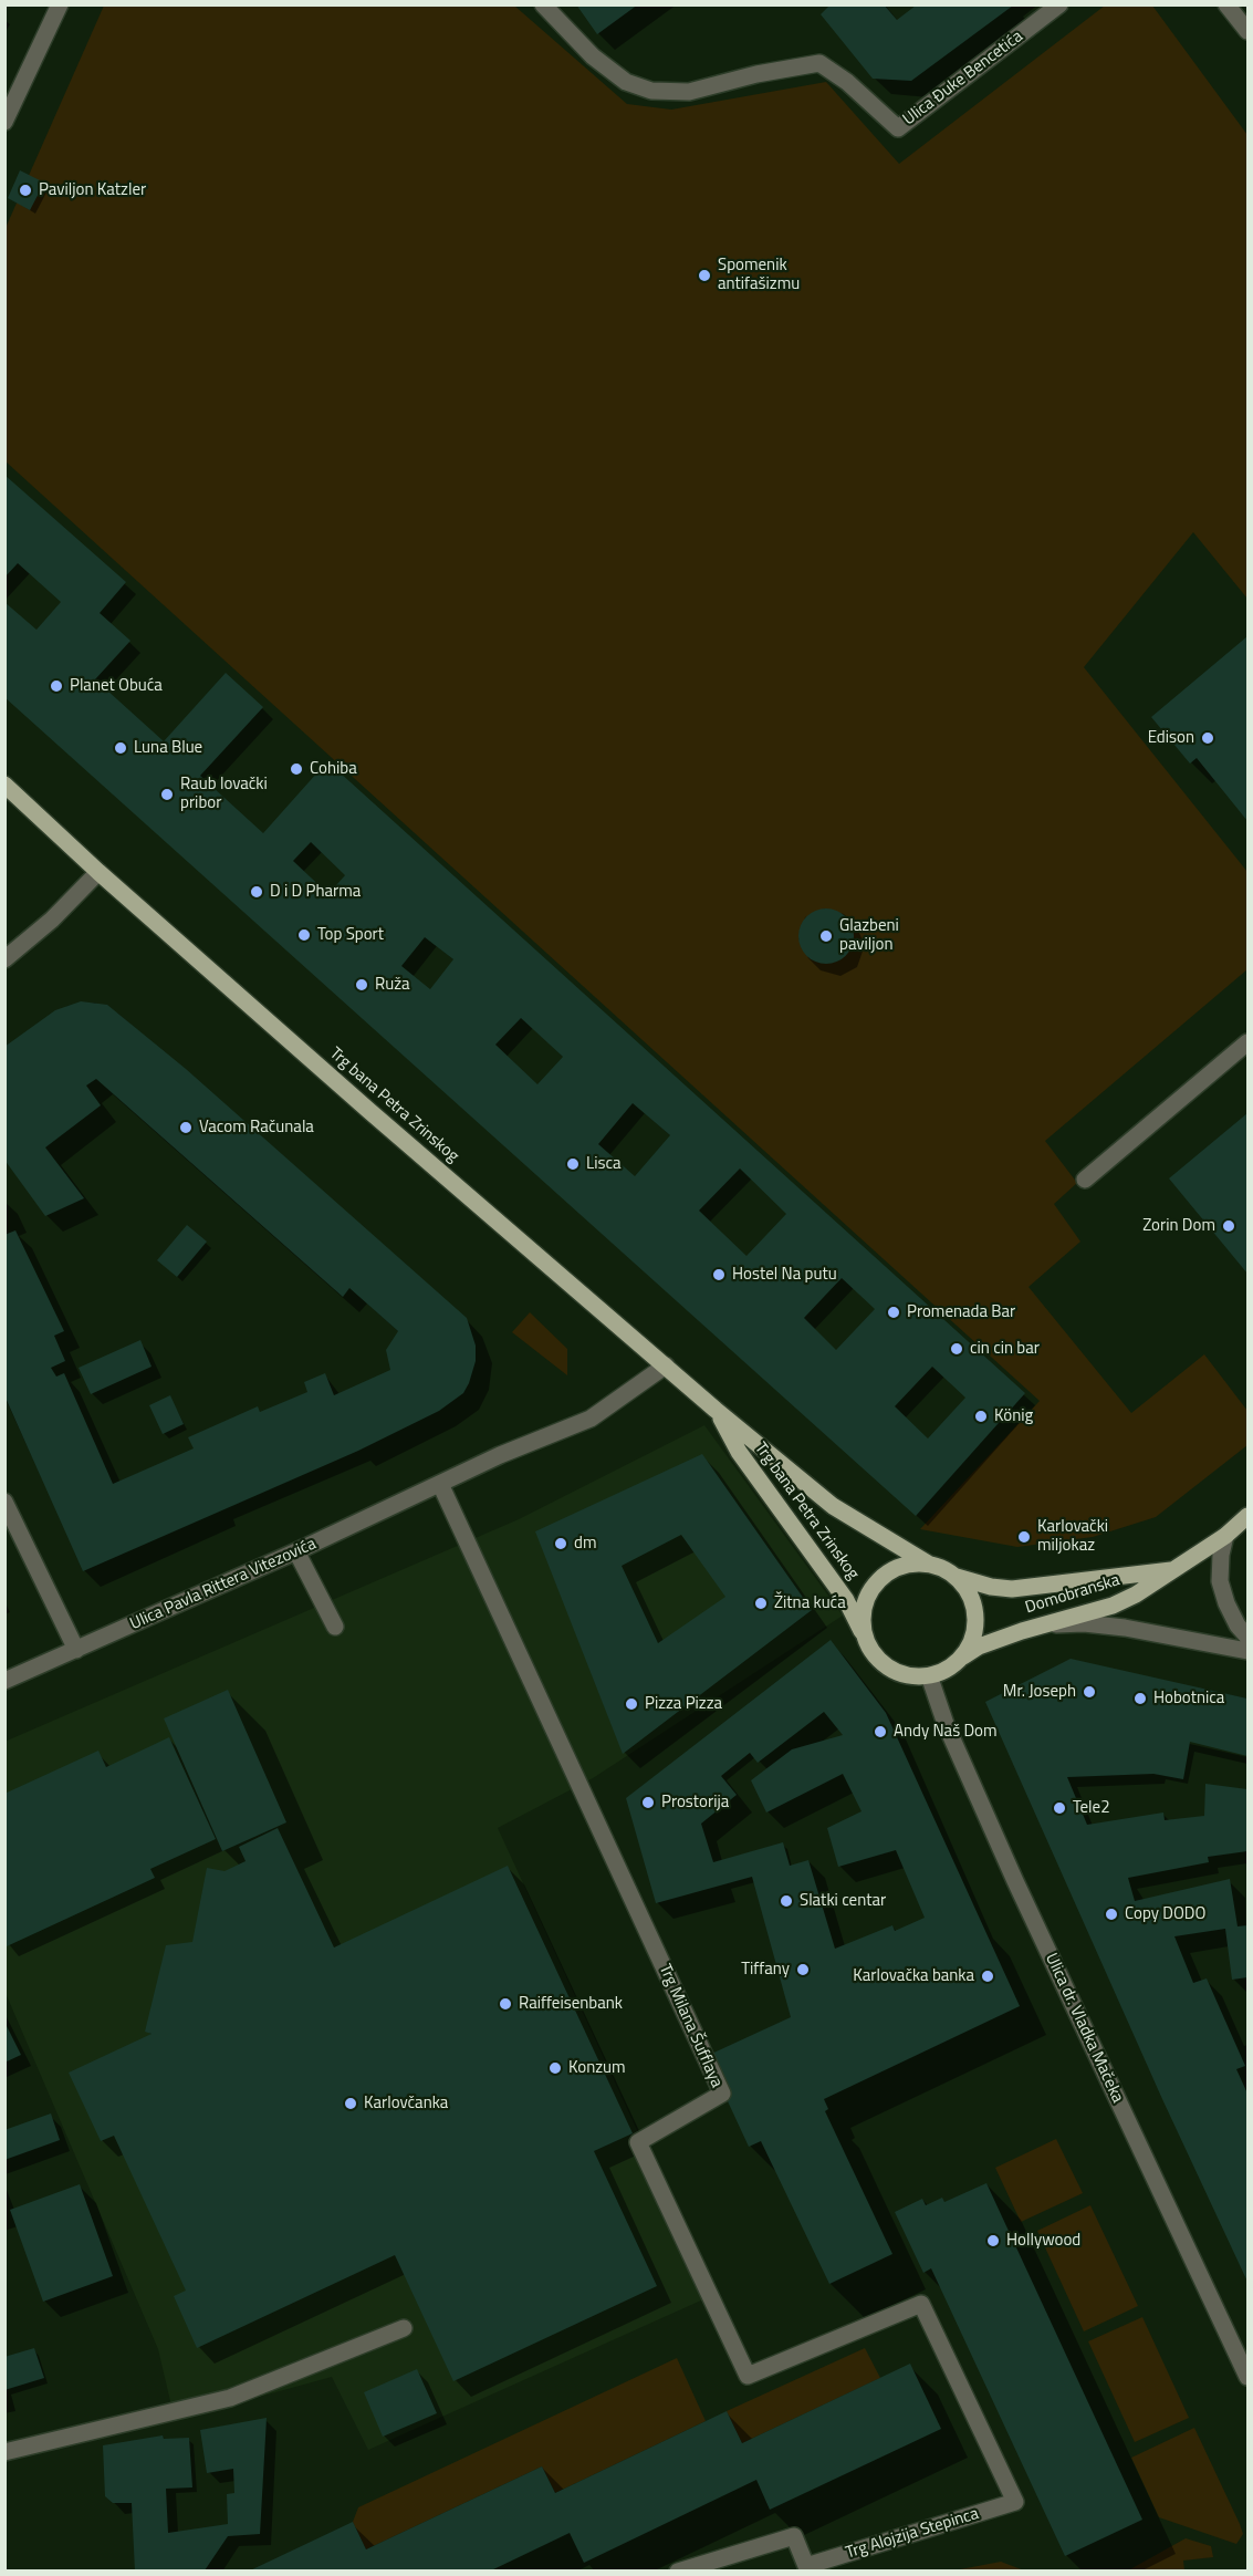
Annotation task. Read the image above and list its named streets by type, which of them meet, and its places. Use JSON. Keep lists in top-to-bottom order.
{
  "streets": {
    "main road": ["Trg bana Petra Zrinskog", "Domobranska"],
    "street": [
      "Ulica Đuke Bencetića",
      "Ulica Pavla Rittera Vitezovića",
      "Trg Milana Šufflaya",
      "Ulica dr. Vladka Mačeka",
      "Trg Alojzija Stepinca"
    ]
  },
  "crossings": [
    ["Trg bana Petra Zrinskog", "Domobranska"],
    ["Trg bana Petra Zrinskog", "Ulica dr. Vladka Mačeka"],
    ["Ulica Pavla Rittera Vitezovića", "Trg Milana Šufflaya"],
    ["Domobranska", "Ulica dr. Vladka Mačeka"],
    ["Trg Milana Šufflaya", "Trg Alojzija Stepinca"]
  ],
  "places": [
    "Paviljon Katzler",
    "Spomenik antifašizmu",
    "Planet Obuća",
    "Edison",
    "Luna Blue",
    "Cohiba",
    "Raub lovački pribor",
    "D i D Pharma",
    "Top Sport",
    "Glazbeni paviljon",
    "Ruža",
    "Vacom Računala",
    "Lisca",
    "Zorin Dom",
    "Hostel Na putu",
    "Promenada Bar",
    "cin cin bar",
    "König",
    "Karlovački miljokaz",
    "dm",
    "Žitna kuća",
    "Mr. Joseph",
    "Hobotnica",
    "Pizza Pizza",
    "Andy Naš Dom",
    "Prostorija",
    "Tele2",
    "Slatki centar",
    "Copy DODO",
    "Tiffany",
    "Karlovačka banka",
    "Raiffeisenbank",
    "Konzum",
    "Karlovčanka",
    "Hollywood"
  ]
}
